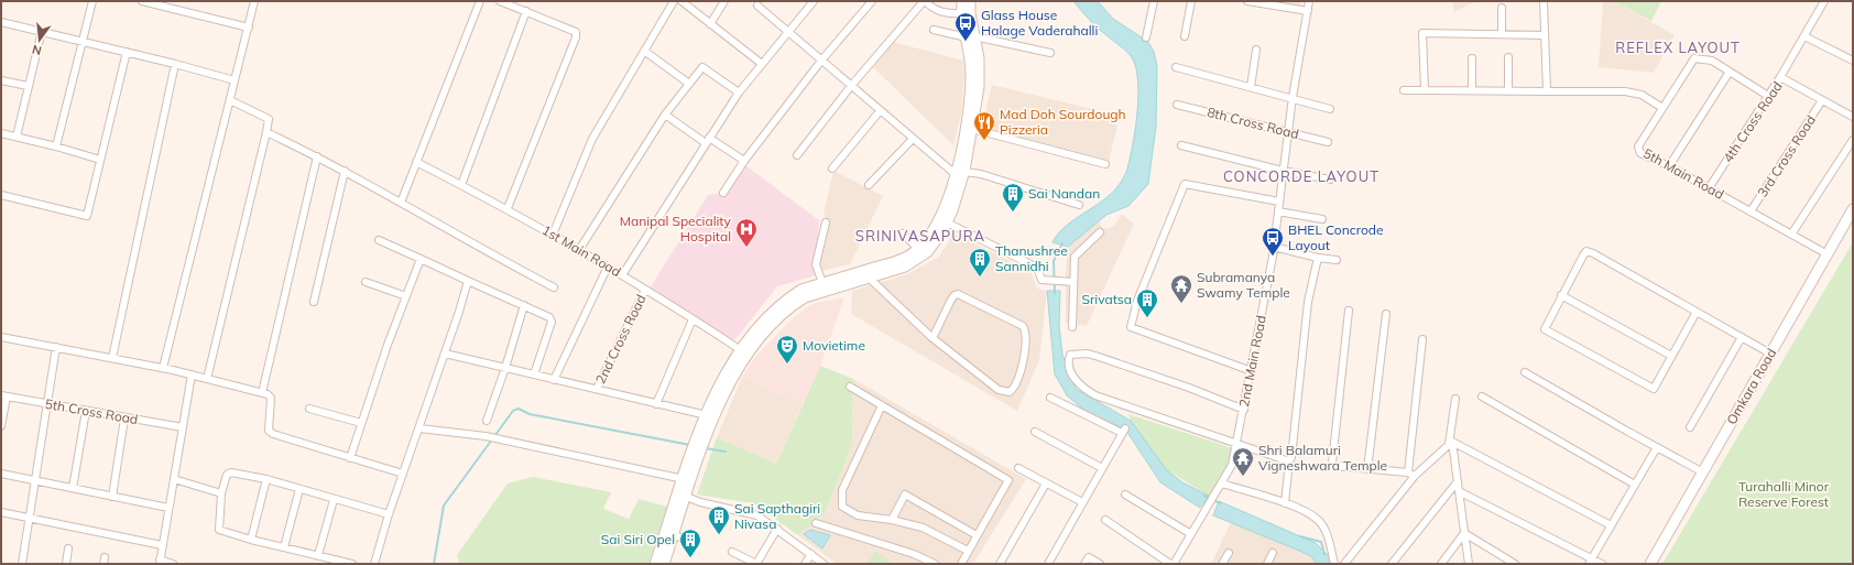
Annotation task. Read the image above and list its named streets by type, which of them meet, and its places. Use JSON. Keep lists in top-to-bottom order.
{
  "streets": {
    "main road": ["Omkara Road"],
    "street": [
      "4th Cross Road",
      "8th Cross Road",
      "3rd Cross Road",
      "5th Main Road",
      "1st Main Road",
      "2nd Cross Road",
      "2nd Main Road",
      "5th Cross Road"
    ]
  },
  "crossings": [
    ["4th Cross Road", "3rd Cross Road"],
    ["4th Cross Road", "5th Main Road"],
    ["8th Cross Road", "2nd Main Road"],
    ["3rd Cross Road", "5th Main Road"],
    ["5th Main Road", "Omkara Road"],
    ["1st Main Road", "2nd Cross Road"]
  ],
  "districts": ["REFLEX LAYOUT", "CONCORDE LAYOUT", "SRINIVASAPURA"],
  "parks": ["Turahalli Minor Reserve Forest"],
  "places": {
    "bus stop": ["Glass House Halage Vaderahalli", "BHEL Concrode Layout"],
    "restaurant": ["Mad Doh Sourdough Pizzeria"],
    "building": [
      "Sai Nandan",
      "Thanushree Sannidhi",
      "Srivatsa",
      "Sai Sapthagiri Nivasa",
      "Sai Siri Opel"
    ],
    "hospital": ["Manipal Speciality Hospital"],
    "temple": ["Subramanya Swamy Temple", "Shri Balamuri Vigneshwara Temple"],
    "theatre": ["Movietime"]
  },
  "north": "bottom"
}
